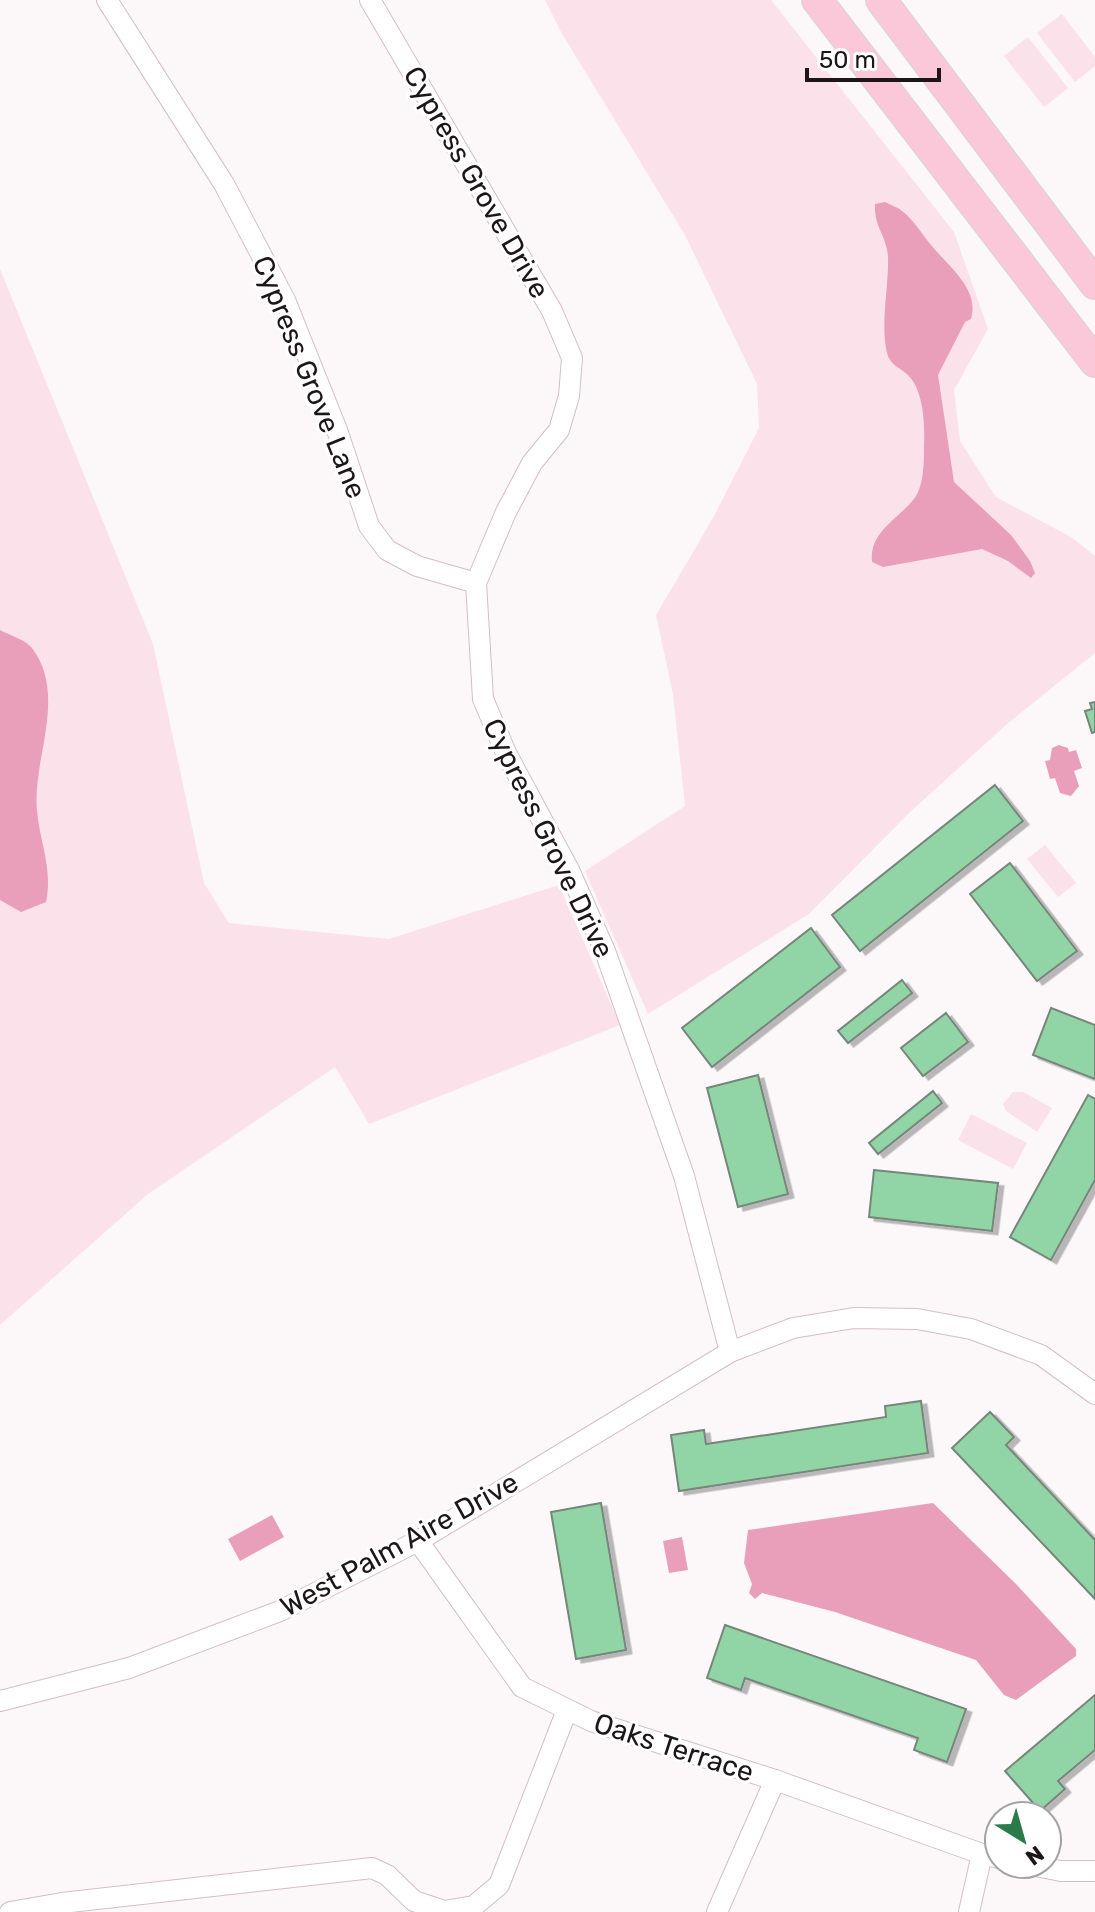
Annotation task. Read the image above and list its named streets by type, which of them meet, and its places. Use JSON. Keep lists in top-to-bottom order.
{
  "streets": {
    "street": [
      "Cypress Grove Drive",
      "Cypress Grove Lane",
      "West Palm Aire Drive",
      "Oaks Terrace"
    ]
  },
  "crossings": [
    ["Cypress Grove Drive", "Cypress Grove Lane"],
    ["Cypress Grove Drive", "West Palm Aire Drive"],
    ["West Palm Aire Drive", "Oaks Terrace"]
  ],
  "scale_bar": "50 m",
  "north": "bottom right"
}
